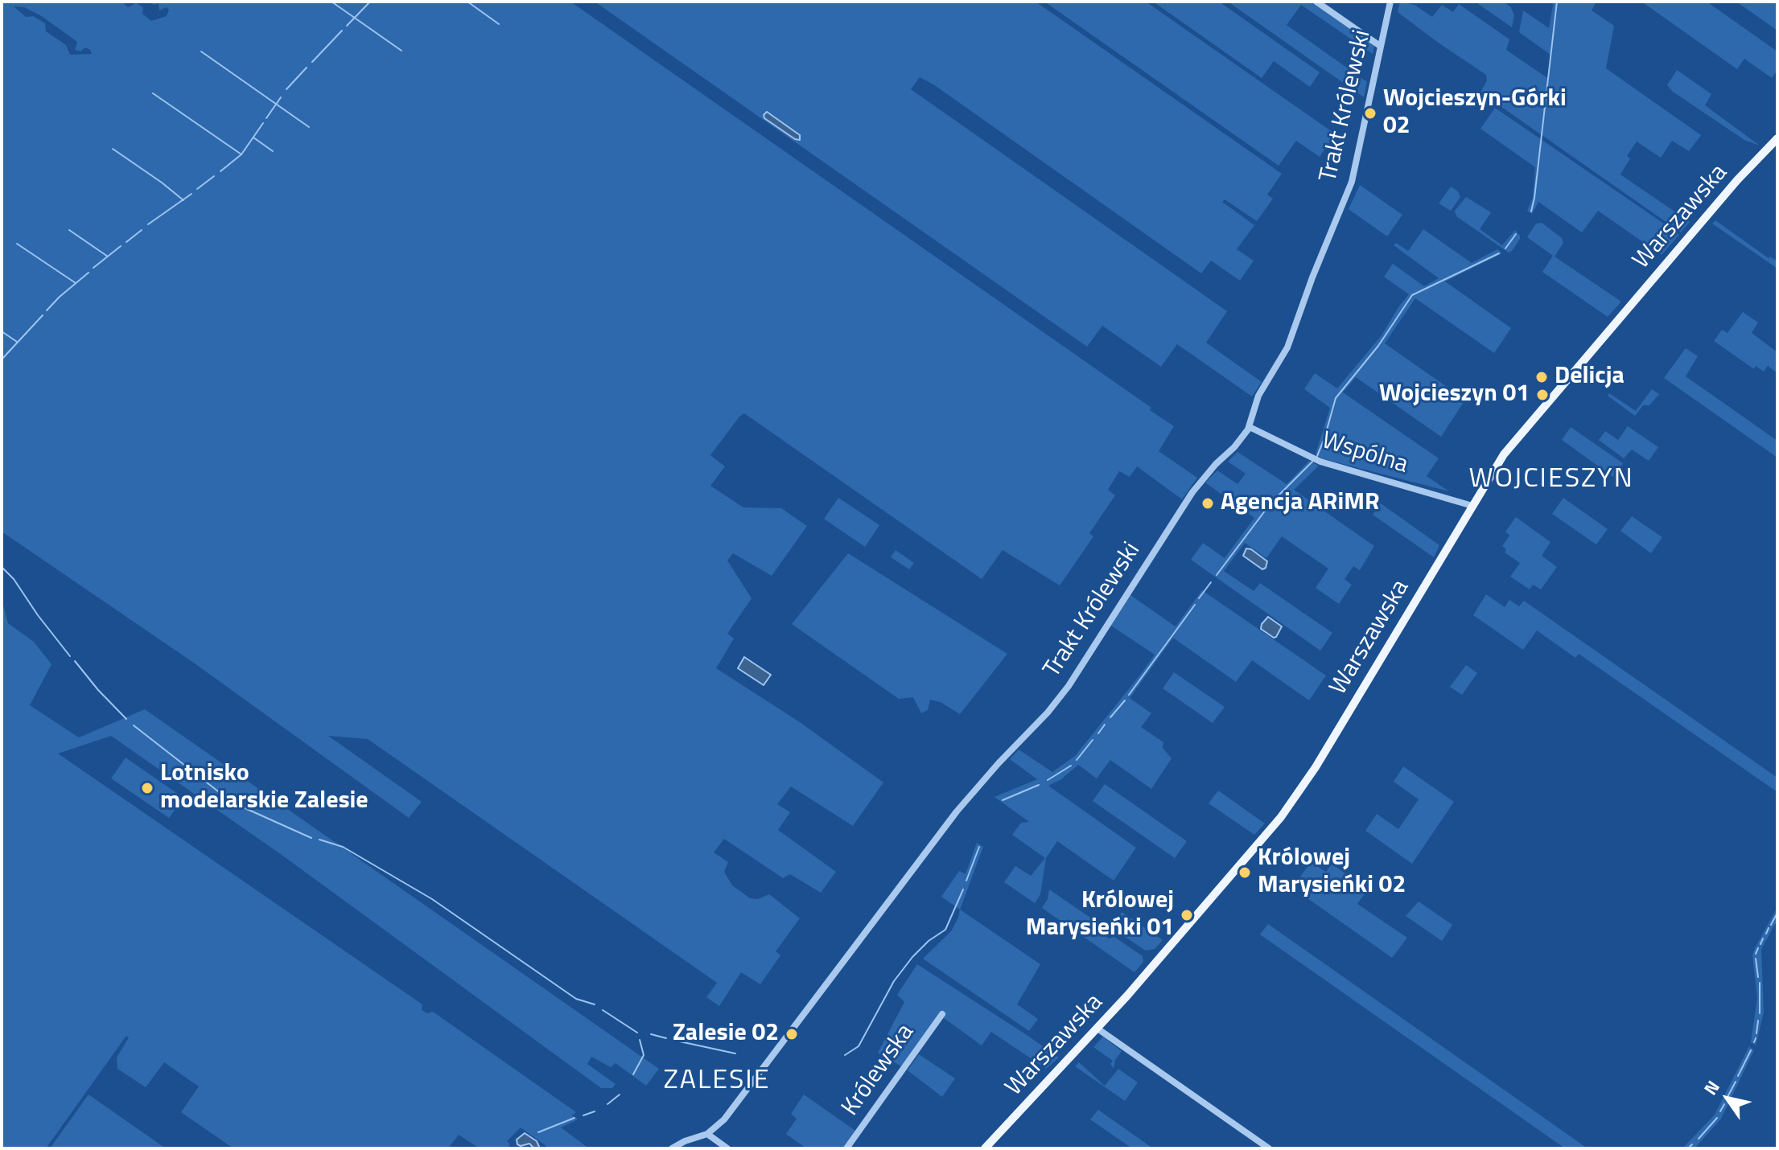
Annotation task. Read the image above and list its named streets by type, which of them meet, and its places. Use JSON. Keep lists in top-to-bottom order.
{
  "streets": {
    "main road": ["Warszawska"],
    "street": ["Trakt Królewski", "Wspólna", "Królewska"]
  },
  "crossings": [
    ["Trakt Królewski", "Wspólna"],
    ["Warszawska", "Wspólna"]
  ],
  "districts": ["WOJCIESZYN", "ZALESIE"],
  "places": [
    "Wojcieszyn-Górki 02",
    "Delicja",
    "Wojcieszyn 01",
    "Agencja ARiMR",
    "Lotnisko modelarskie Zalesie",
    "Królowej Marysieńki 02",
    "Królowej Marysieńki 01",
    "Zalesie 02"
  ],
  "north": "top left"
}
